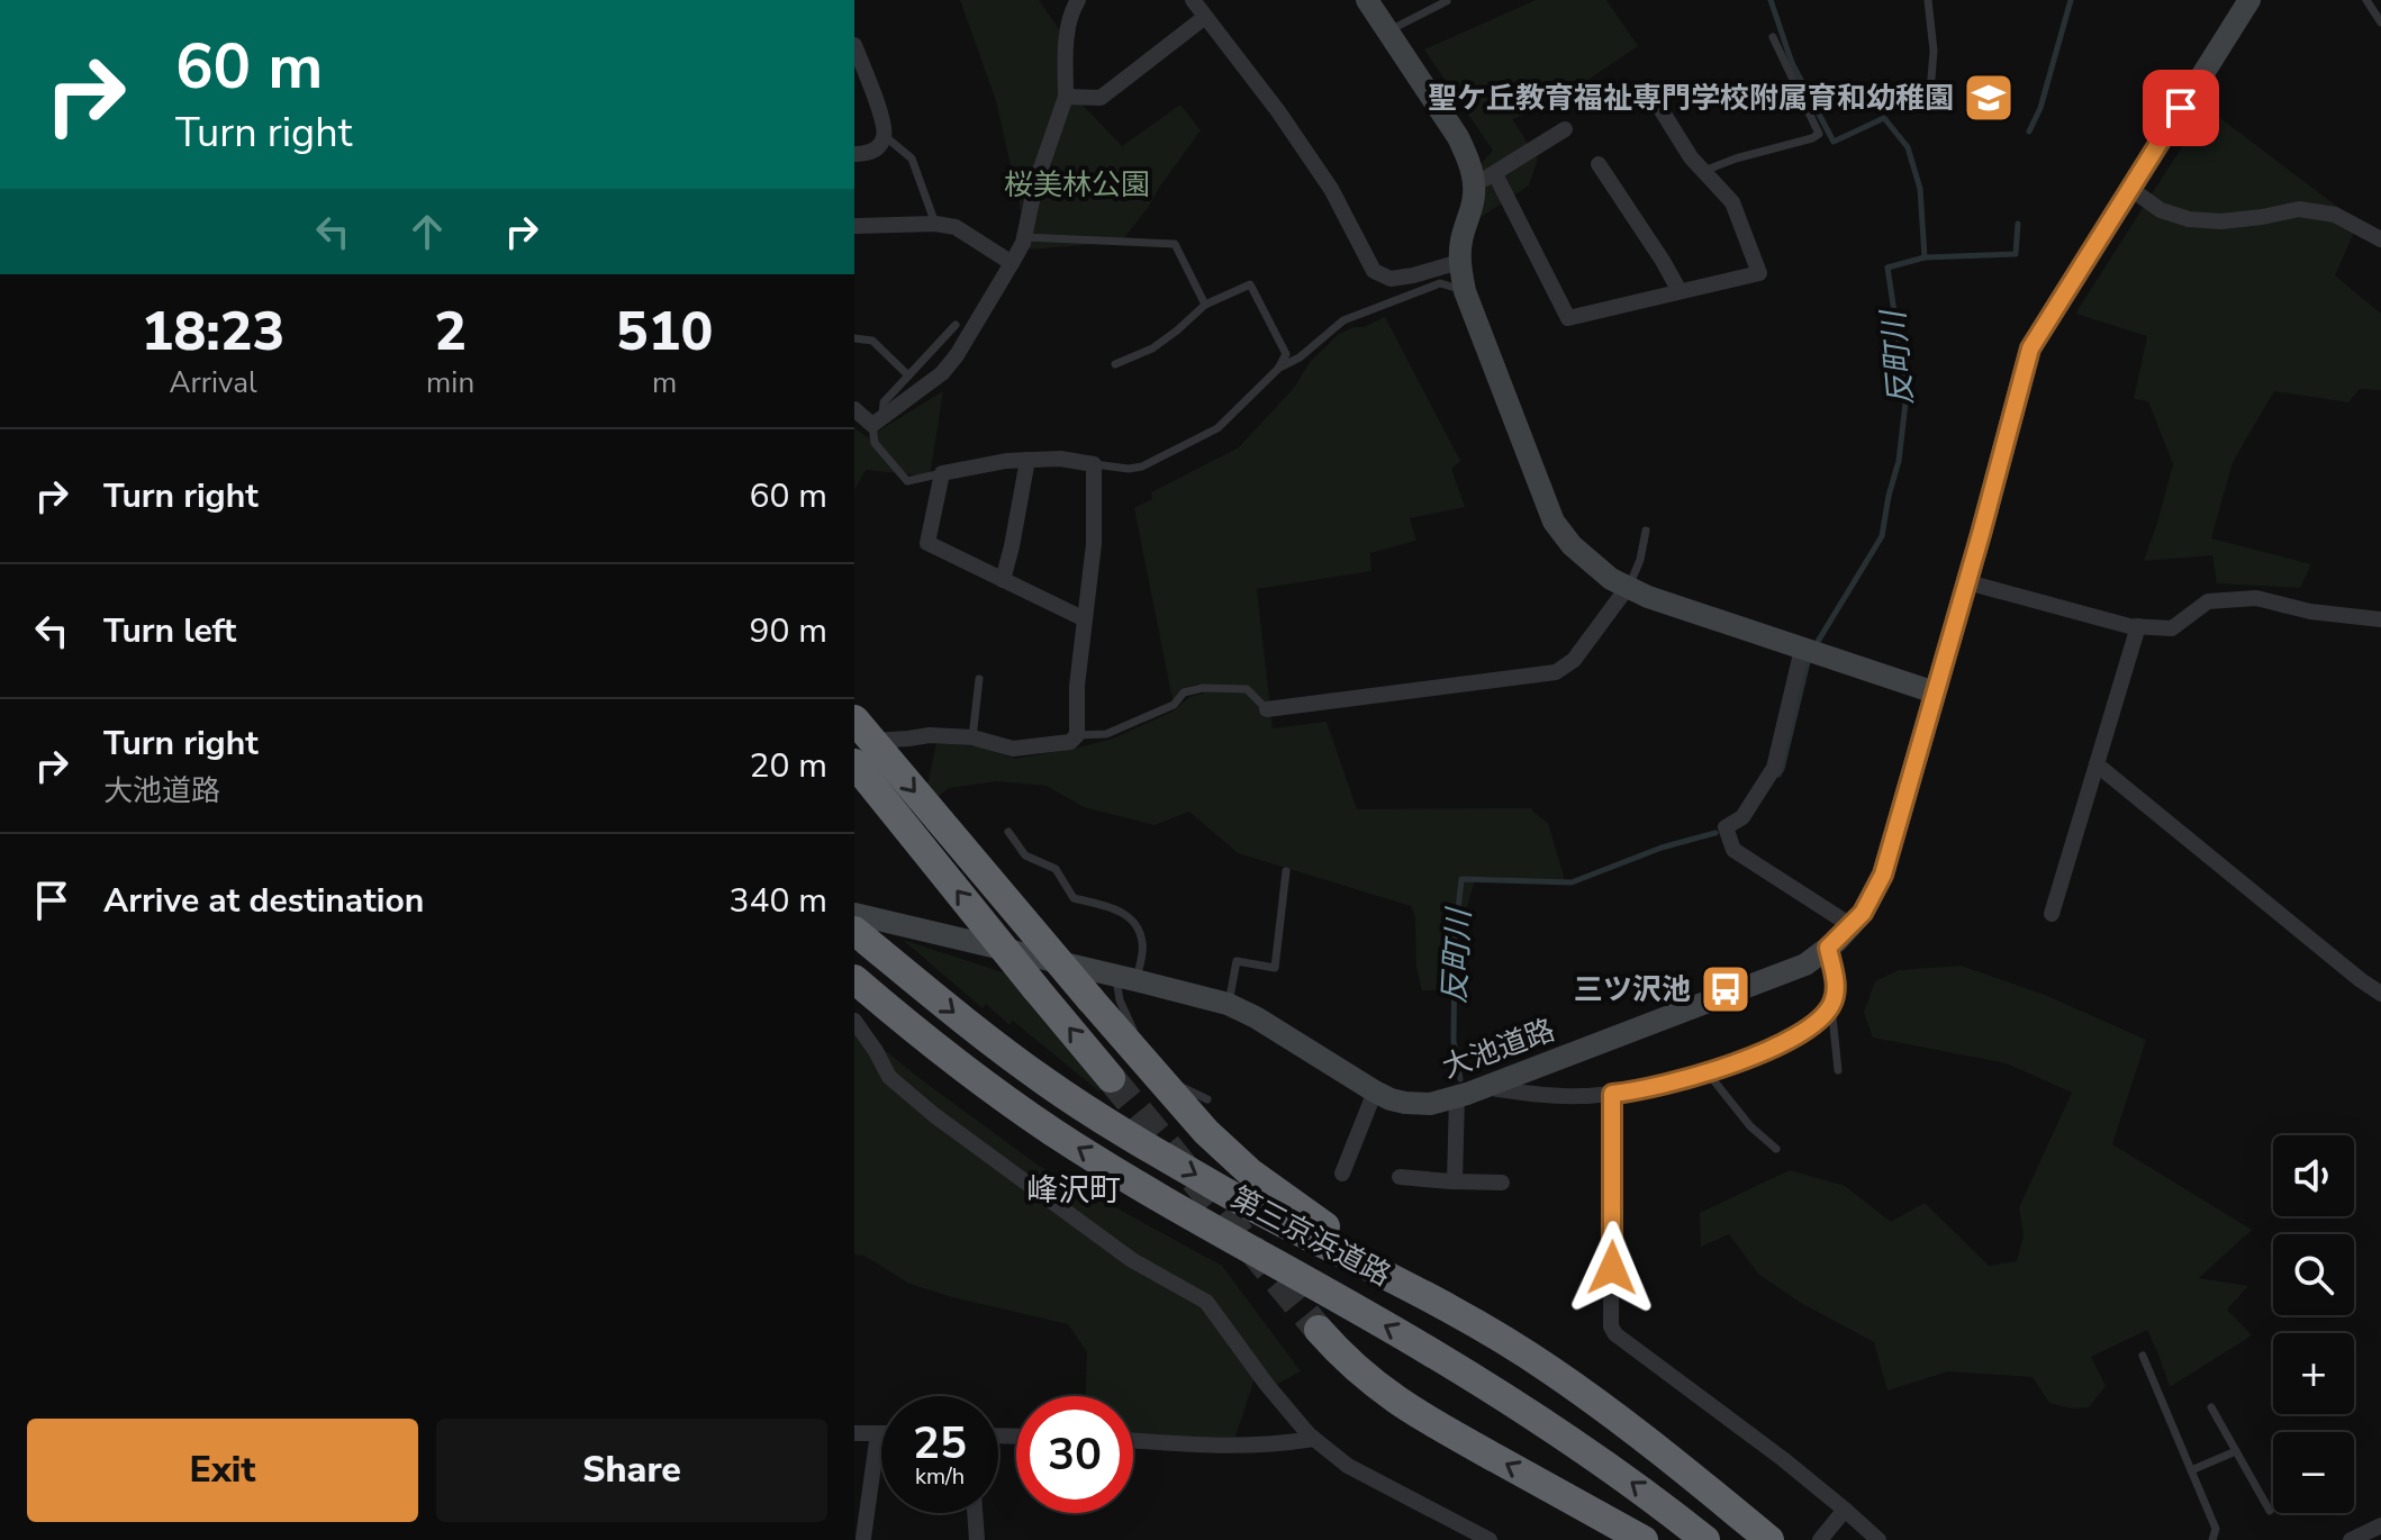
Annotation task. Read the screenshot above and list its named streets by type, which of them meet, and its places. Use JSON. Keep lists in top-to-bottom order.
{
  "streets": {
    "highway": ["第三京浜道路"],
    "street": ["大池道路"]
  },
  "districts": ["峰沢町"],
  "water": ["反町川"],
  "parks": ["桜美林公園"],
  "places": {
    "school or university": ["聖ケ丘教育福祉専門学校附属育和幼稚園"],
    "bus stop": ["三ツ沢池"]
  },
  "page": {
    "turn": ["60 m", "Turn right"],
    "eta": [
      "18:23",
      "Arrival",
      "2",
      "min",
      "510",
      "m"
    ],
    "list": [
      {
        "name": "Turn right",
        "value": "60 m"
      },
      {
        "name": "Turn left",
        "value": "90 m"
      },
      {
        "name": "Turn right",
        "note": "大池道路",
        "value": "20 m"
      },
      {
        "name": "Arrive at destination",
        "value": "340 m"
      }
    ],
    "map_buttons": ["+", "−"],
    "speed": "25 km/h",
    "limit": "30",
    "buttons": ["Exit", "Share"]
  }
}
